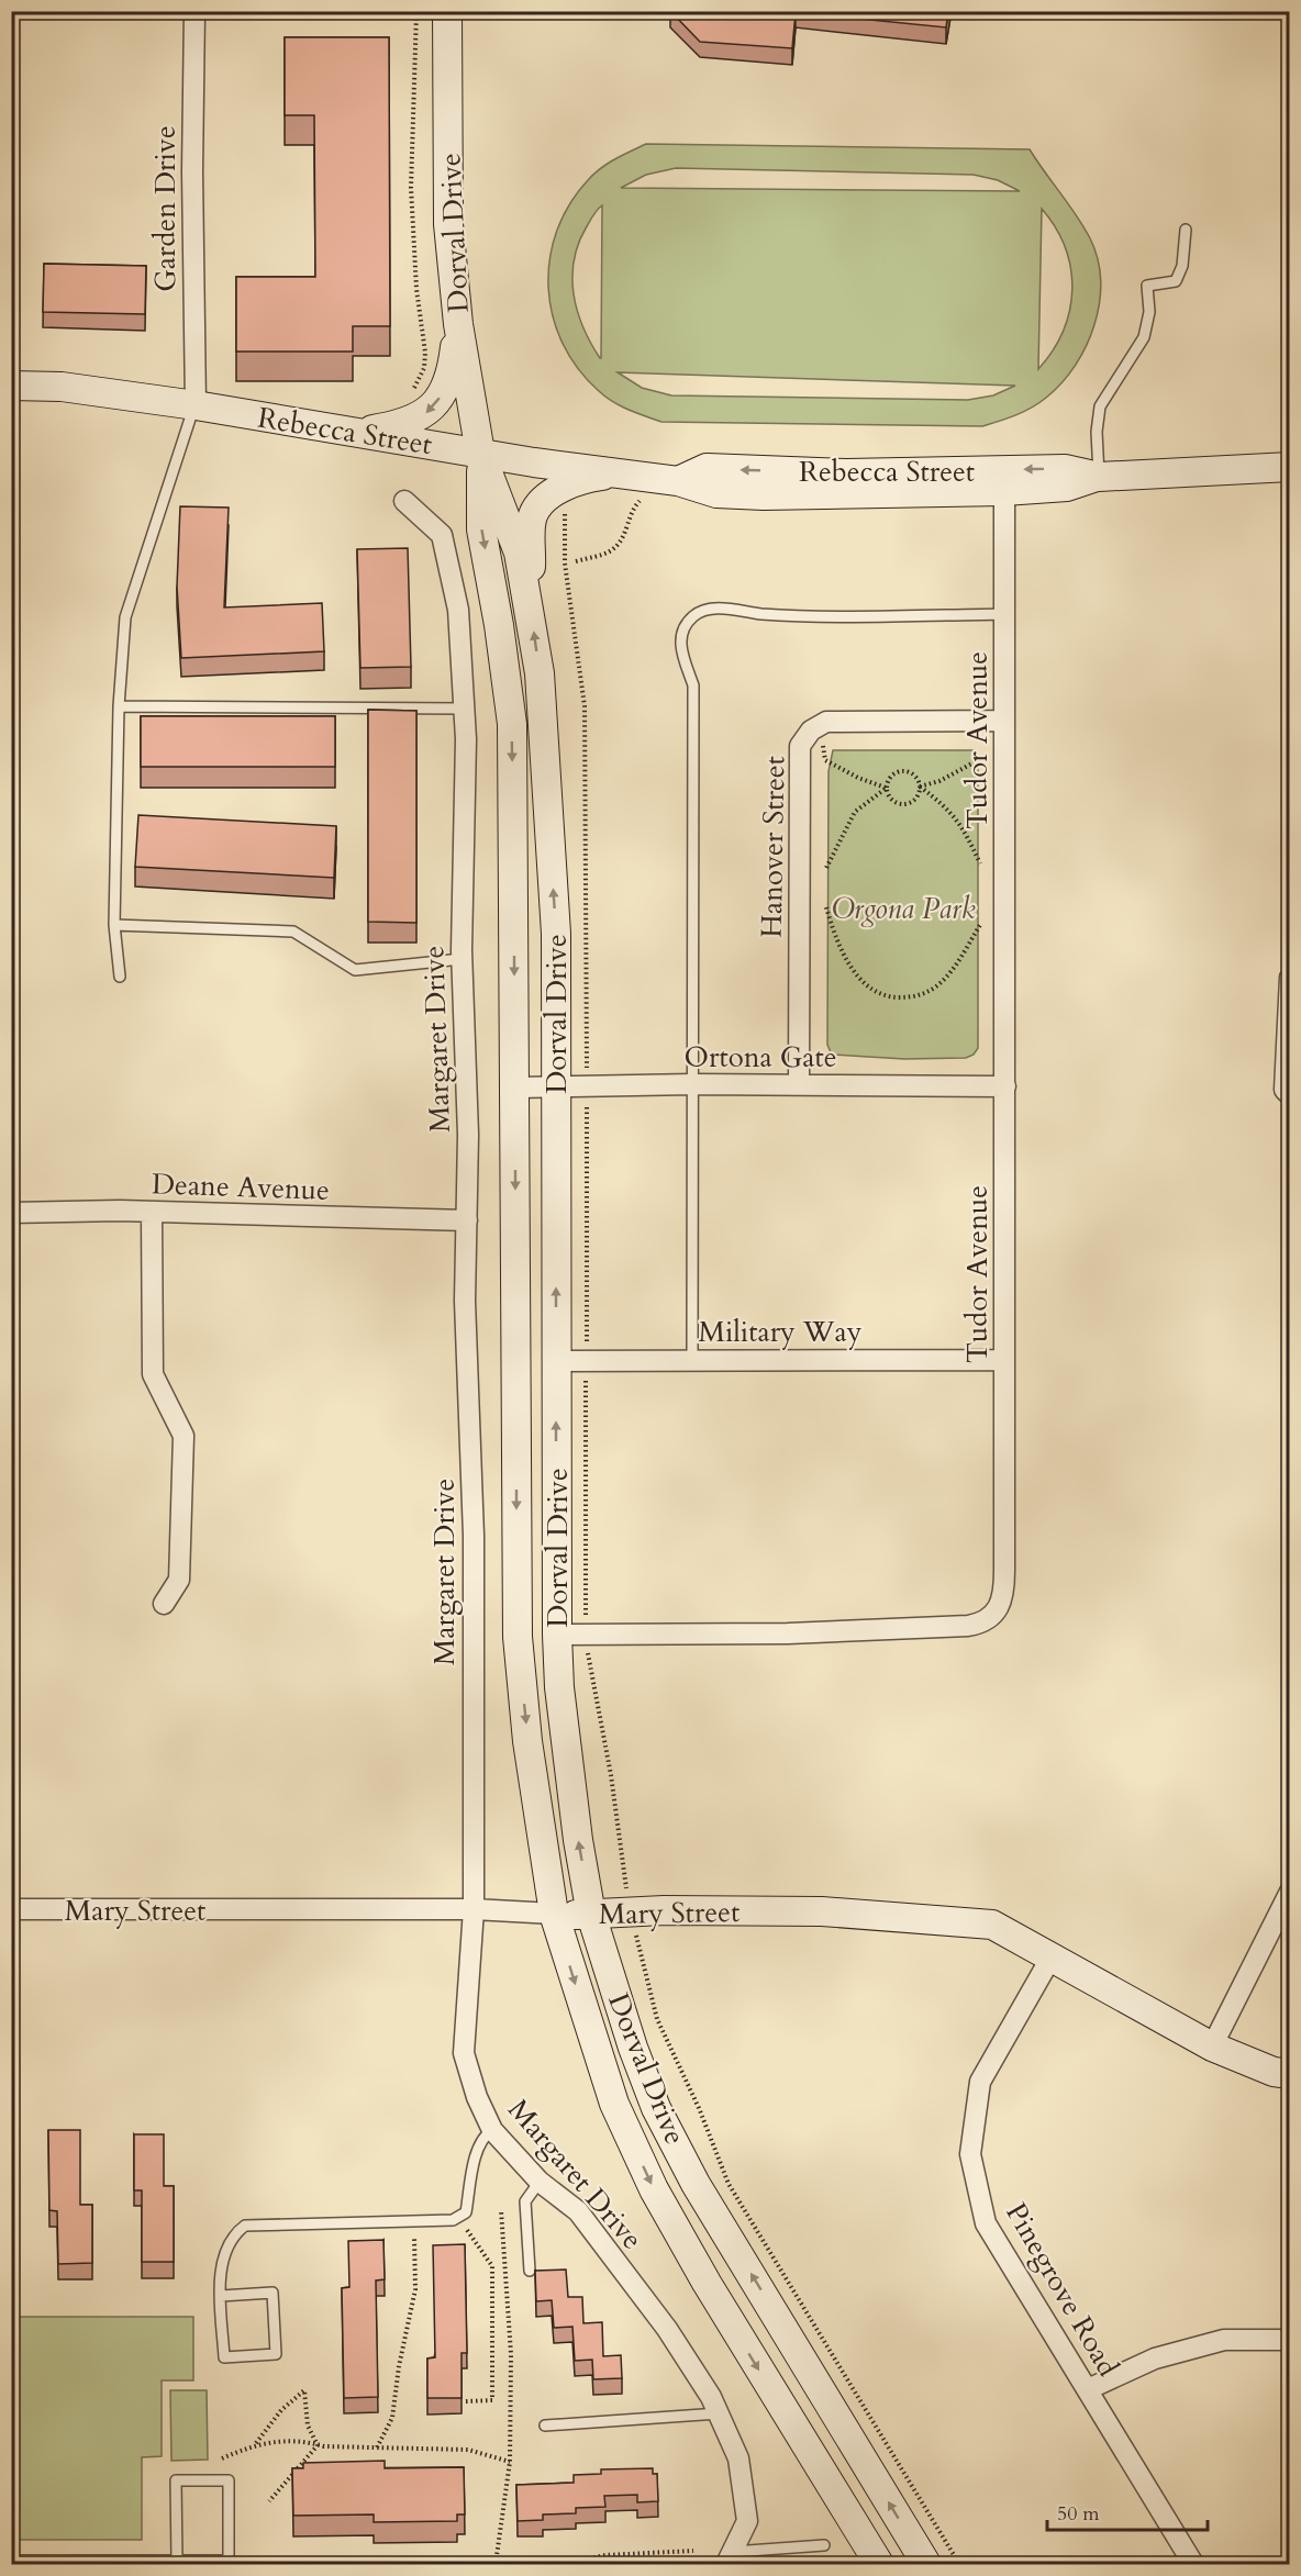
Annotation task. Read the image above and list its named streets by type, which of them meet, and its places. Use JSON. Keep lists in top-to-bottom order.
{
  "streets": {
    "main road": ["Dorval Drive", "Rebecca Street", "Mary Street"],
    "street": [
      "Garden Drive",
      "Tudor Avenue",
      "Hanover Street",
      "Margaret Drive",
      "Ortona Gate",
      "Deane Avenue",
      "Military Way",
      "Pinegrove Road"
    ]
  },
  "crossings": [
    ["Garden Drive", "Rebecca Street"],
    ["Dorval Drive", "Rebecca Street"],
    ["Dorval Drive", "Tudor Avenue"],
    ["Dorval Drive", "Ortona Gate"],
    ["Dorval Drive", "Military Way"],
    ["Dorval Drive", "Mary Street"],
    ["Rebecca Street", "Tudor Avenue"],
    ["Tudor Avenue", "Hanover Street"],
    ["Tudor Avenue", "Ortona Gate"],
    ["Tudor Avenue", "Military Way"],
    ["Hanover Street", "Ortona Gate"],
    ["Margaret Drive", "Deane Avenue"],
    ["Margaret Drive", "Mary Street"],
    ["Mary Street", "Pinegrove Road"]
  ],
  "parks": ["Orgona Park"],
  "scale_bar": "50 m"
}
